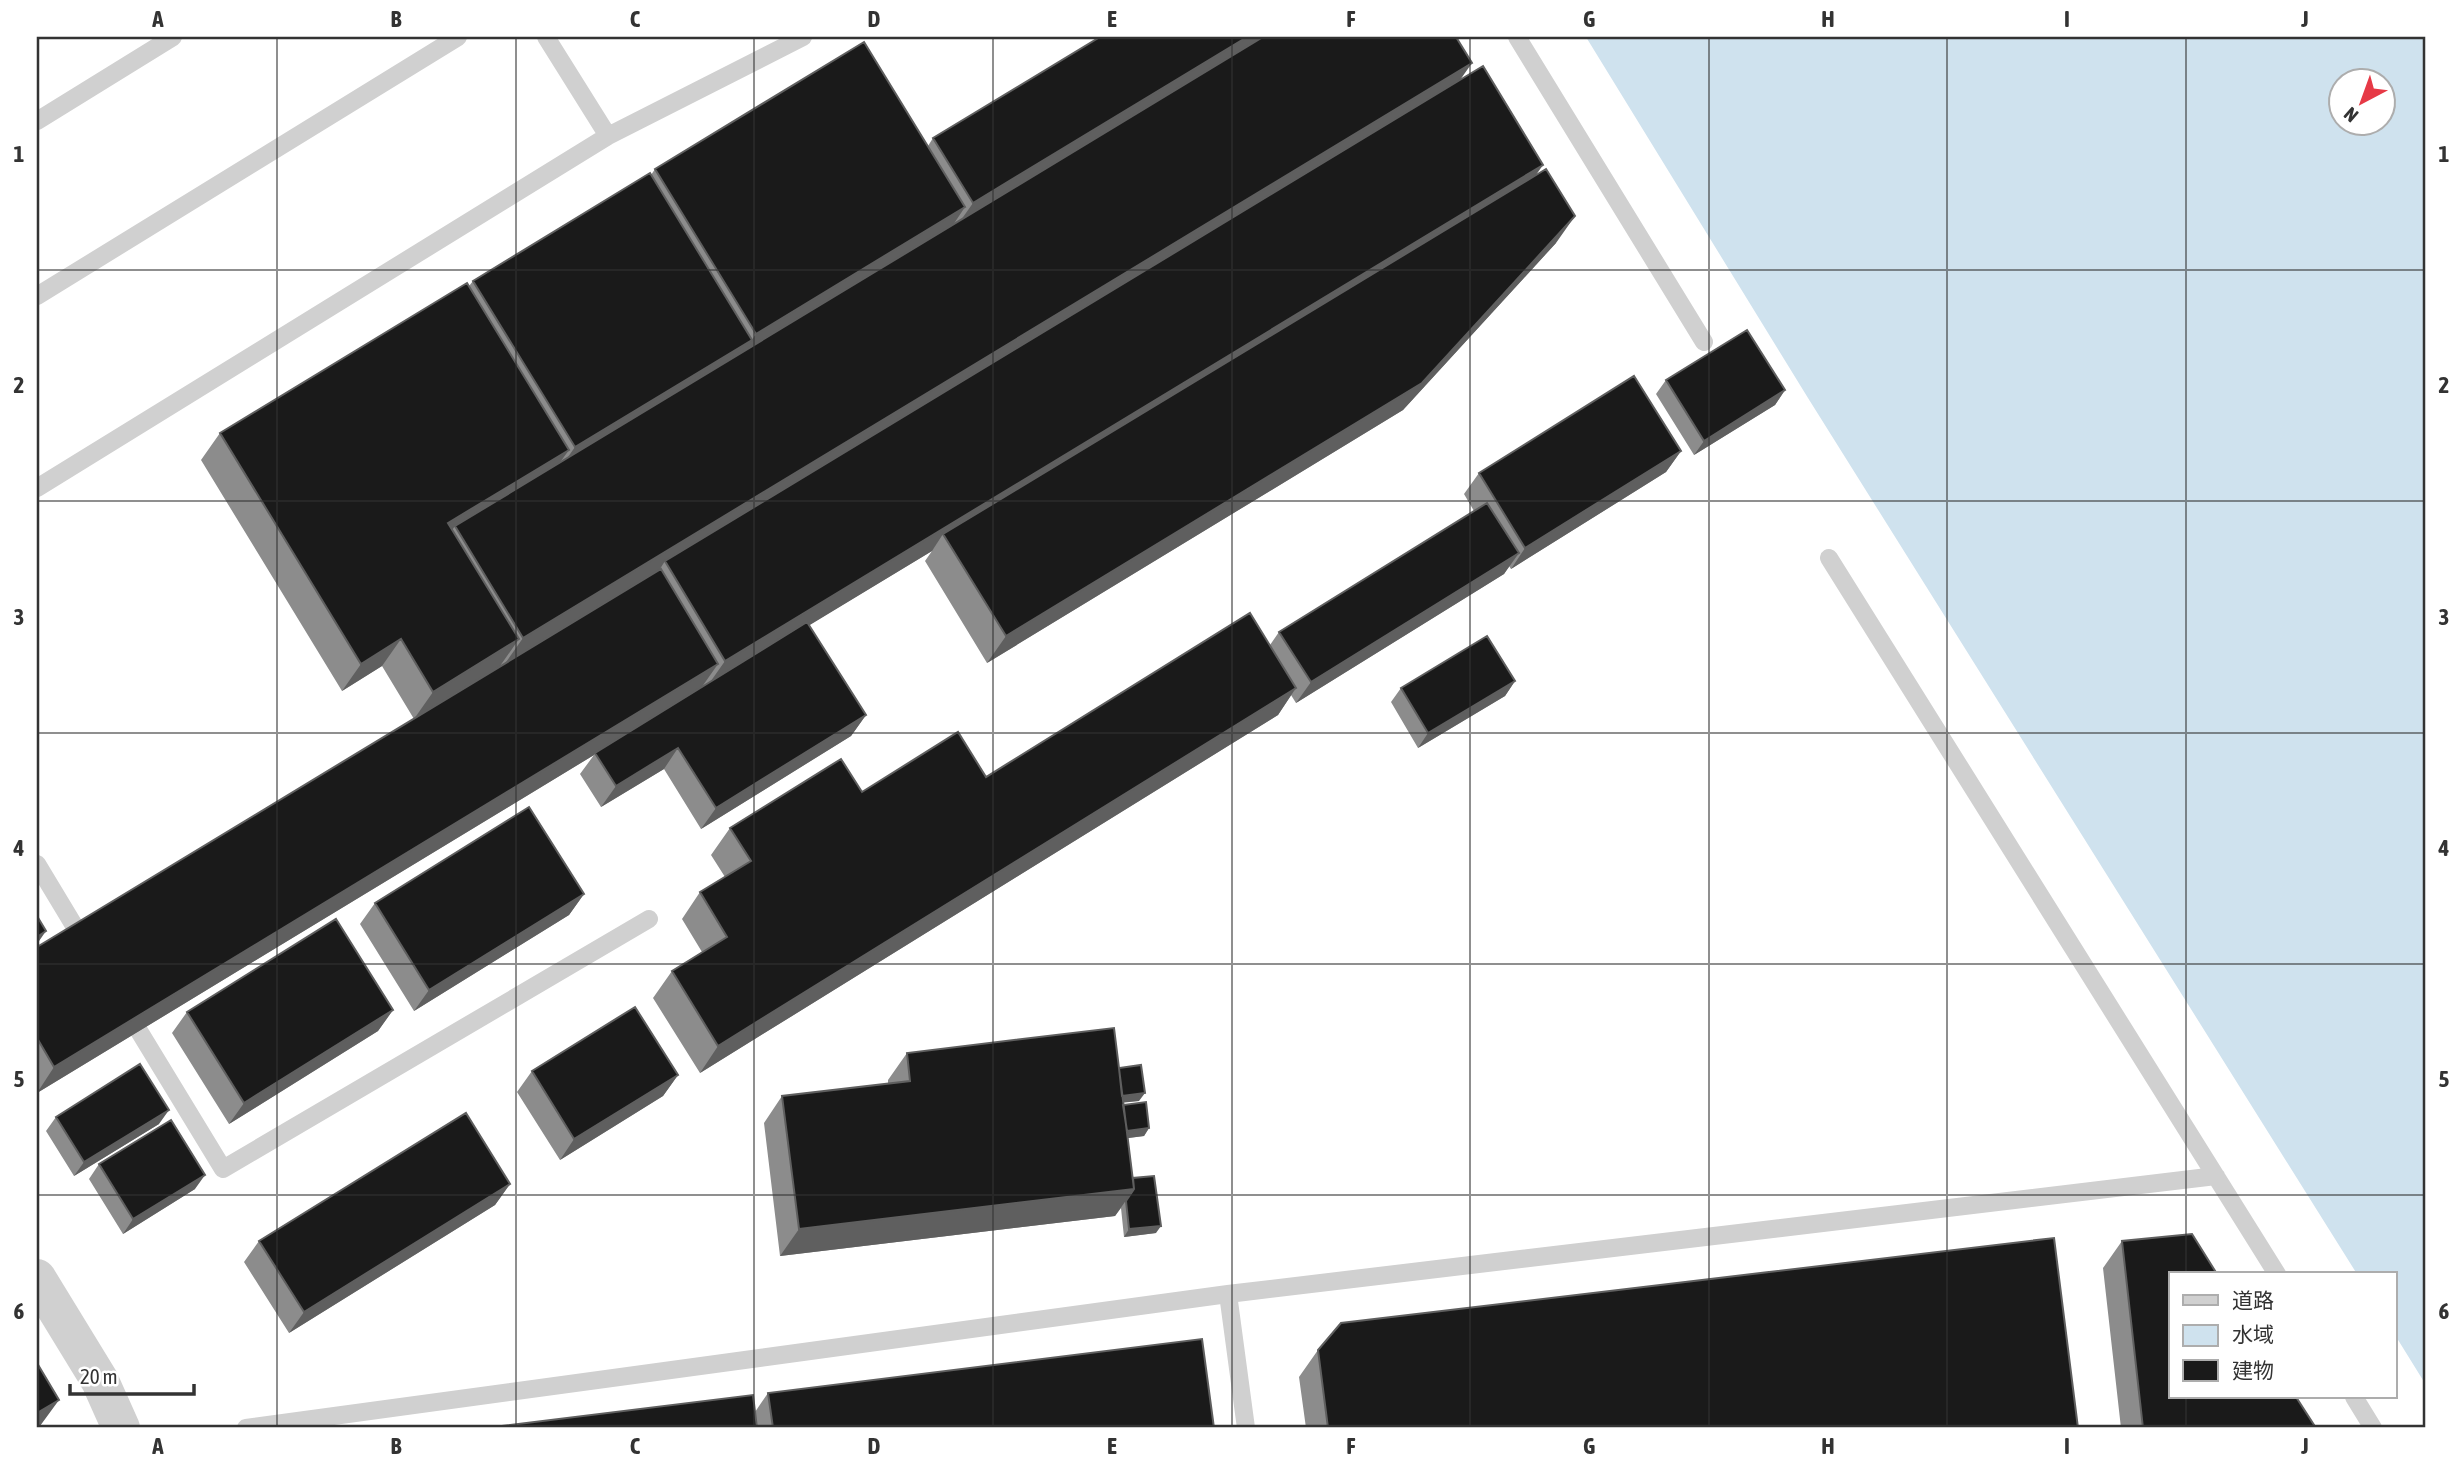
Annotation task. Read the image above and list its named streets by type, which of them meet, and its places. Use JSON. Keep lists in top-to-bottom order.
{
  "legend": ["道路", "水域", "建物"],
  "scale_bar": "20 m",
  "north": "bottom left",
  "grid": {
    "columns": [
      "A",
      "B",
      "C",
      "D",
      "E",
      "F",
      "G",
      "H",
      "I",
      "J"
    ],
    "rows": [
      "1",
      "2",
      "3",
      "4",
      "5",
      "6"
    ]
  }
}
